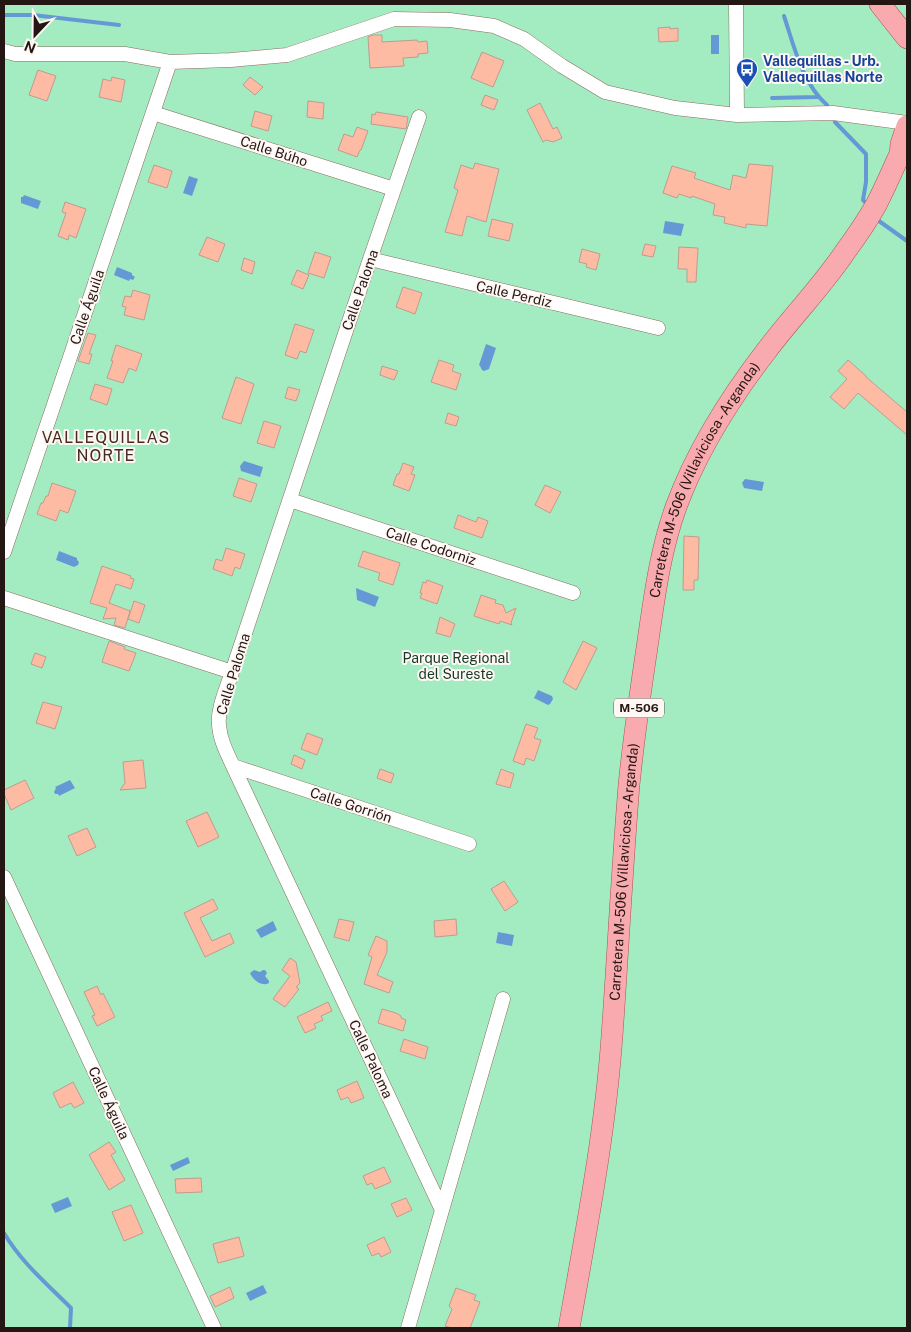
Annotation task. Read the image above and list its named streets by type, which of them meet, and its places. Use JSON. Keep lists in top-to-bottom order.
{
  "streets": {
    "main road": ["Carretera M-506 (Villaviciosa - Arganda)", "M-506"],
    "street": [
      "Calle Búho",
      "Calle Paloma",
      "Calle Perdiz",
      "Calle Águila",
      "Calle Codorniz",
      "Calle Gorrión"
    ]
  },
  "crossings": [
    ["Calle Búho", "Calle Paloma"],
    ["Calle Búho", "Calle Águila"],
    ["Calle Paloma", "Calle Perdiz"],
    ["Calle Paloma", "Calle Codorniz"],
    ["Calle Paloma", "Calle Gorrión"],
    ["Carretera M-506 (Villaviciosa - Arganda)", "M-506"]
  ],
  "districts": ["VALLEQUILLAS NORTE"],
  "parks": ["Parque Regional del Sureste"],
  "places": {
    "bus stop": ["Vallequillas - Urb. Vallequillas Norte"]
  },
  "north": "bottom"
}
